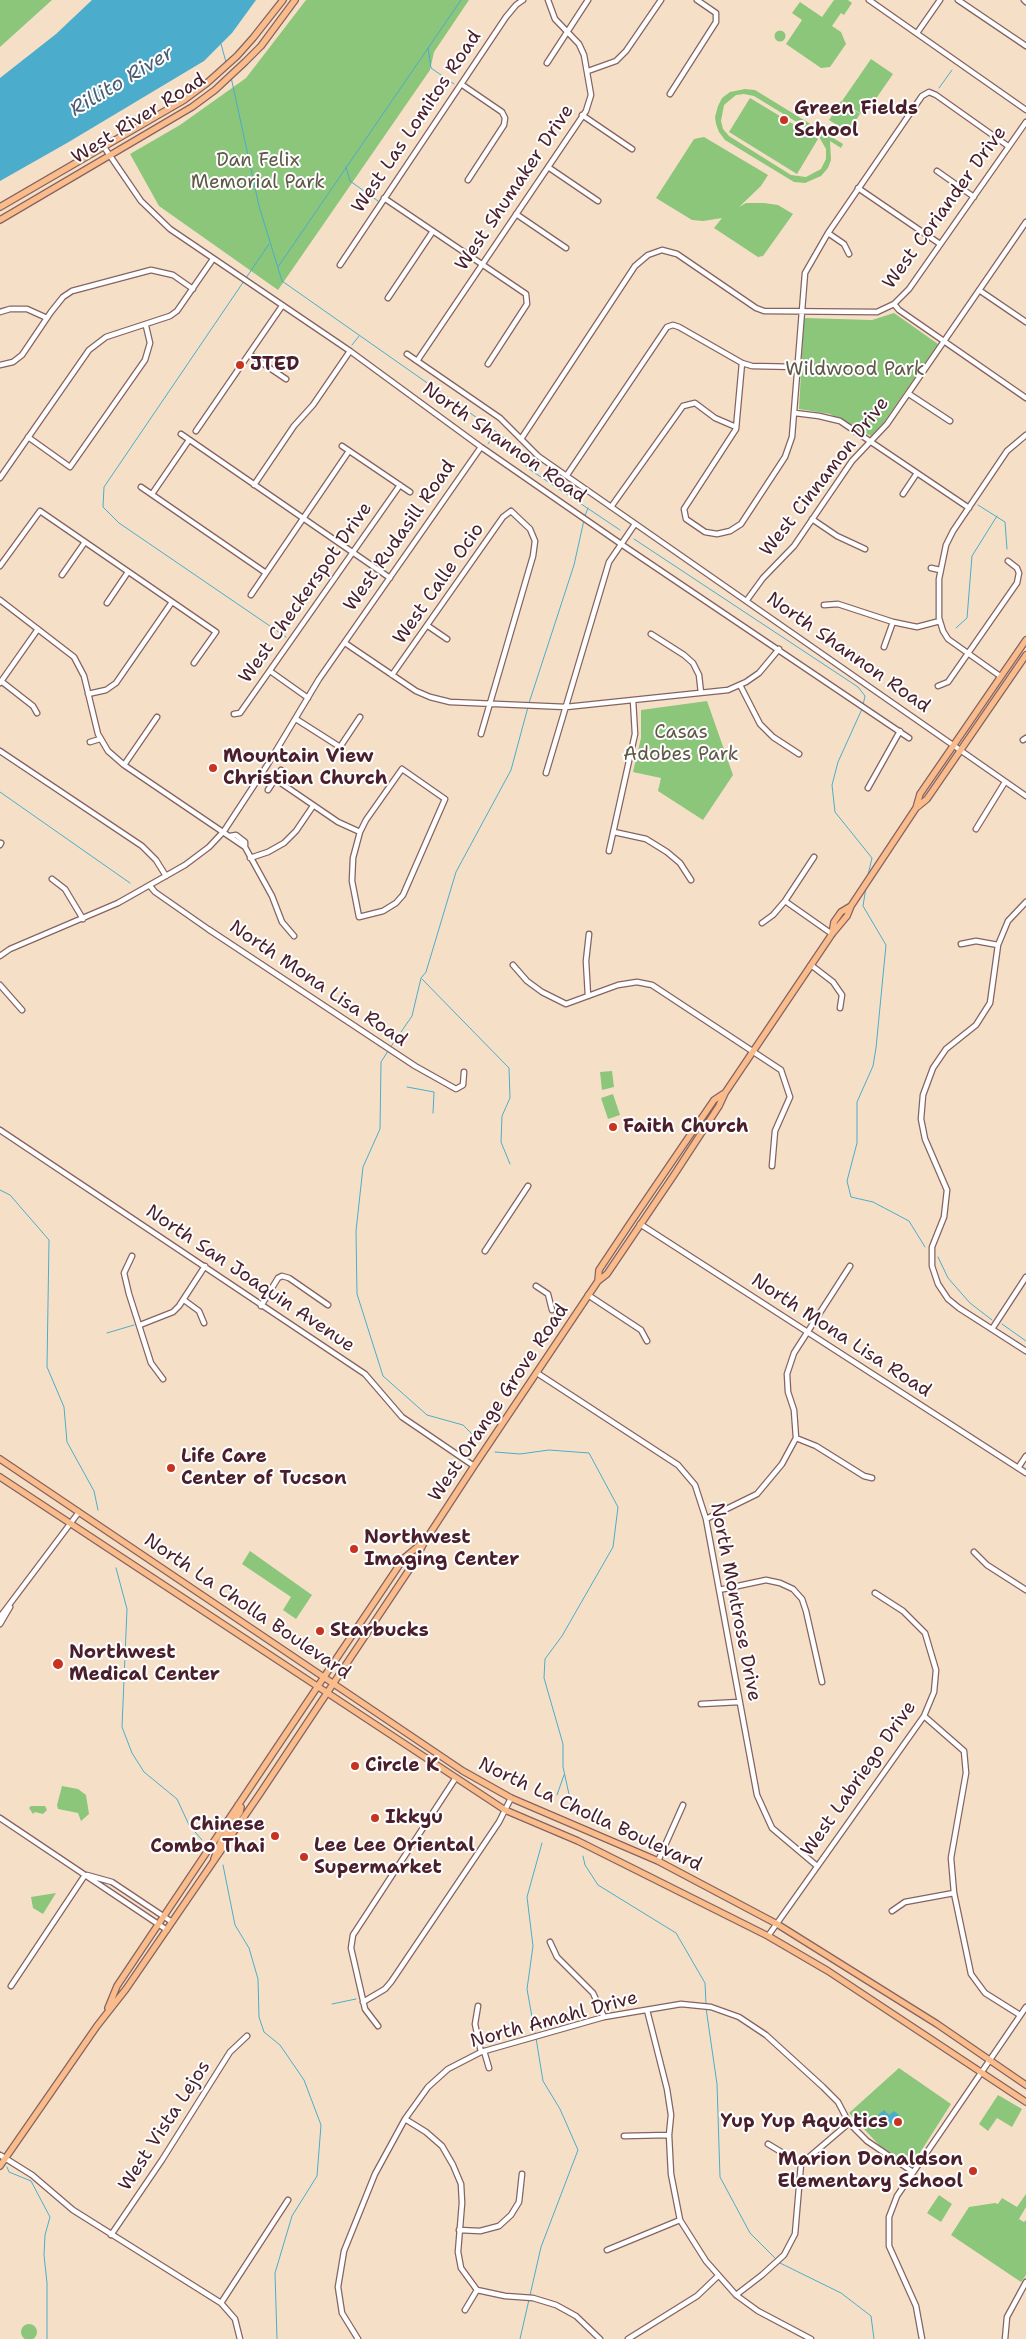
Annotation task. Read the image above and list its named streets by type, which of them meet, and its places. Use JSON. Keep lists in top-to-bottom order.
{
  "streets": {
    "main road": ["West River Road", "West Orange Grove Road", "North La Cholla Boulevard"],
    "street": [
      "West Las Lomitos Road",
      "West Shumaker Drive",
      "West Coriander Drive",
      "North Shannon Road",
      "West Cinnamon Drive",
      "West Rudasill Road",
      "West Calle Ocio",
      "West Checkerspot Drive",
      "North Mona Lisa Road",
      "North San Joaquin Avenue",
      "North Montrose Drive",
      "West Labriego Drive",
      "North Amahl Drive",
      "West Vista Lejos"
    ]
  },
  "crossings": [
    ["West River Road", "North Shannon Road"],
    ["West Shumaker Drive", "North Shannon Road"],
    ["West Coriander Drive", "North Shannon Road"],
    ["North Shannon Road", "West Cinnamon Drive"],
    ["North Shannon Road", "West Rudasill Road"],
    ["North Shannon Road", "West Orange Grove Road"],
    ["West Rudasill Road", "North Mona Lisa Road"],
    ["North Mona Lisa Road", "West Orange Grove Road"],
    ["North San Joaquin Avenue", "West Orange Grove Road"],
    ["West Orange Grove Road", "North Montrose Drive"],
    ["West Orange Grove Road", "North La Cholla Boulevard"],
    ["North Montrose Drive", "West Labriego Drive"],
    ["North La Cholla Boulevard", "West Labriego Drive"]
  ],
  "water": ["Rillito River"],
  "parks": ["Dan Felix Memorial Park", "Wildwood Park", "Casas Adobes Park"],
  "places": [
    "Green Fields School",
    "JTED",
    "Mountain View Christian Church",
    "Faith Church",
    "Life Care Center of Tucson",
    "Northwest Imaging Center",
    "Starbucks",
    "Northwest Medical Center",
    "Circle K",
    "Ikkyu",
    "Chinese Combo Thai",
    "Lee Lee Oriental Supermarket",
    "Yup Yup Aquatics",
    "Marion Donaldson Elementary School"
  ]
}
